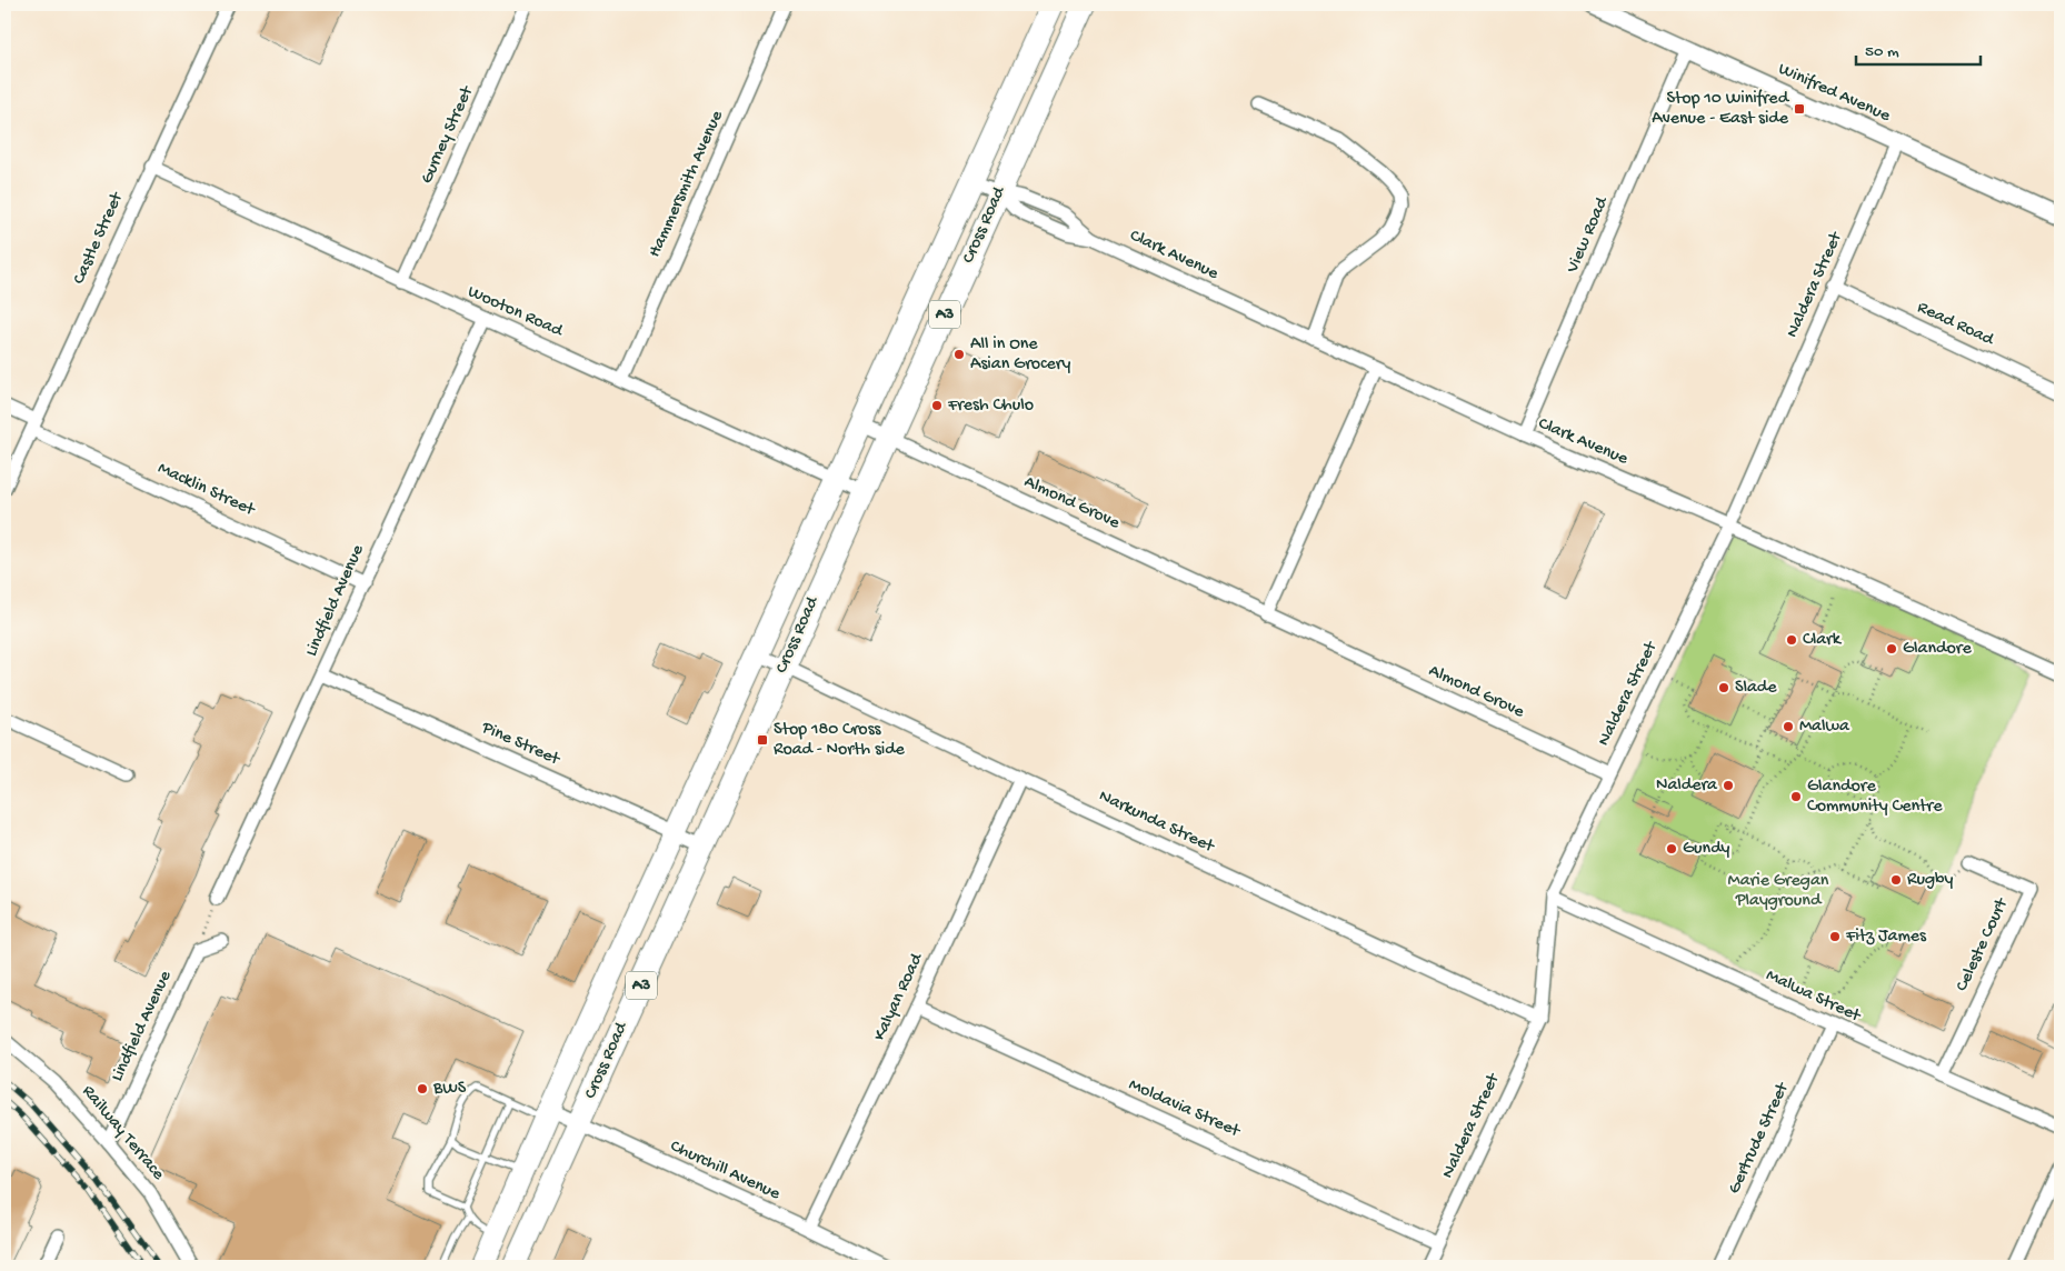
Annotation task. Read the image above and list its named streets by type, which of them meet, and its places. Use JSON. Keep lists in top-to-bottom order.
{
  "streets": {
    "highway": ["Cross Road", "A3"],
    "street": [
      "Winifred Avenue",
      "Gurney Street",
      "Hammersmith Avenue",
      "View Road",
      "Castle Street",
      "Clark Avenue",
      "Naldera Street",
      "Wooton Road",
      "Read Road",
      "Macklin Street",
      "Almond Grove",
      "Lindfield Avenue",
      "Pine Street",
      "Narkunda Street",
      "Celeste Court",
      "Malwa Street",
      "Kalyan Road",
      "Moldavia Street",
      "Railway Terrace",
      "Gertrude Street",
      "Churchill Avenue"
    ]
  },
  "crossings": [
    ["Winifred Avenue", "View Road"],
    ["Winifred Avenue", "Naldera Street"],
    ["Gurney Street", "Wooton Road"],
    ["Hammersmith Avenue", "Wooton Road"],
    ["Cross Road", "Clark Avenue"],
    ["Cross Road", "Wooton Road"],
    ["Cross Road", "Almond Grove"],
    ["Cross Road", "Pine Street"],
    ["Cross Road", "Narkunda Street"],
    ["Cross Road", "Churchill Avenue"],
    ["View Road", "Clark Avenue"],
    ["Castle Street", "Wooton Road"],
    ["Castle Street", "Macklin Street"],
    ["Clark Avenue", "Naldera Street"],
    ["Naldera Street", "Read Road"],
    ["Naldera Street", "Almond Grove"],
    ["Naldera Street", "Narkunda Street"],
    ["Naldera Street", "Malwa Street"],
    ["Naldera Street", "Moldavia Street"],
    ["Wooton Road", "Lindfield Avenue"],
    ["Macklin Street", "Lindfield Avenue"],
    ["Lindfield Avenue", "Pine Street"],
    ["Lindfield Avenue", "Railway Terrace"],
    ["Narkunda Street", "Kalyan Road"],
    ["Celeste Court", "Malwa Street"],
    ["Malwa Street", "Gertrude Street"],
    ["Kalyan Road", "Moldavia Street"],
    ["Kalyan Road", "Churchill Avenue"]
  ],
  "parks": ["Marie Gregan Playground"],
  "places": {
    "transit": ["Stop 10 Winifred Avenue - East side", "Stop 180 Cross Road - North side"],
    "other": [
      "All in One Asian Grocery",
      "Fresh Chulo",
      "Clark",
      "Glandore",
      "Slade",
      "Malwa",
      "Naldera",
      "Glandore Community Centre",
      "Gundy",
      "Rugby",
      "Fitz James",
      "BWS"
    ]
  },
  "scale_bar": "50 m"
}
